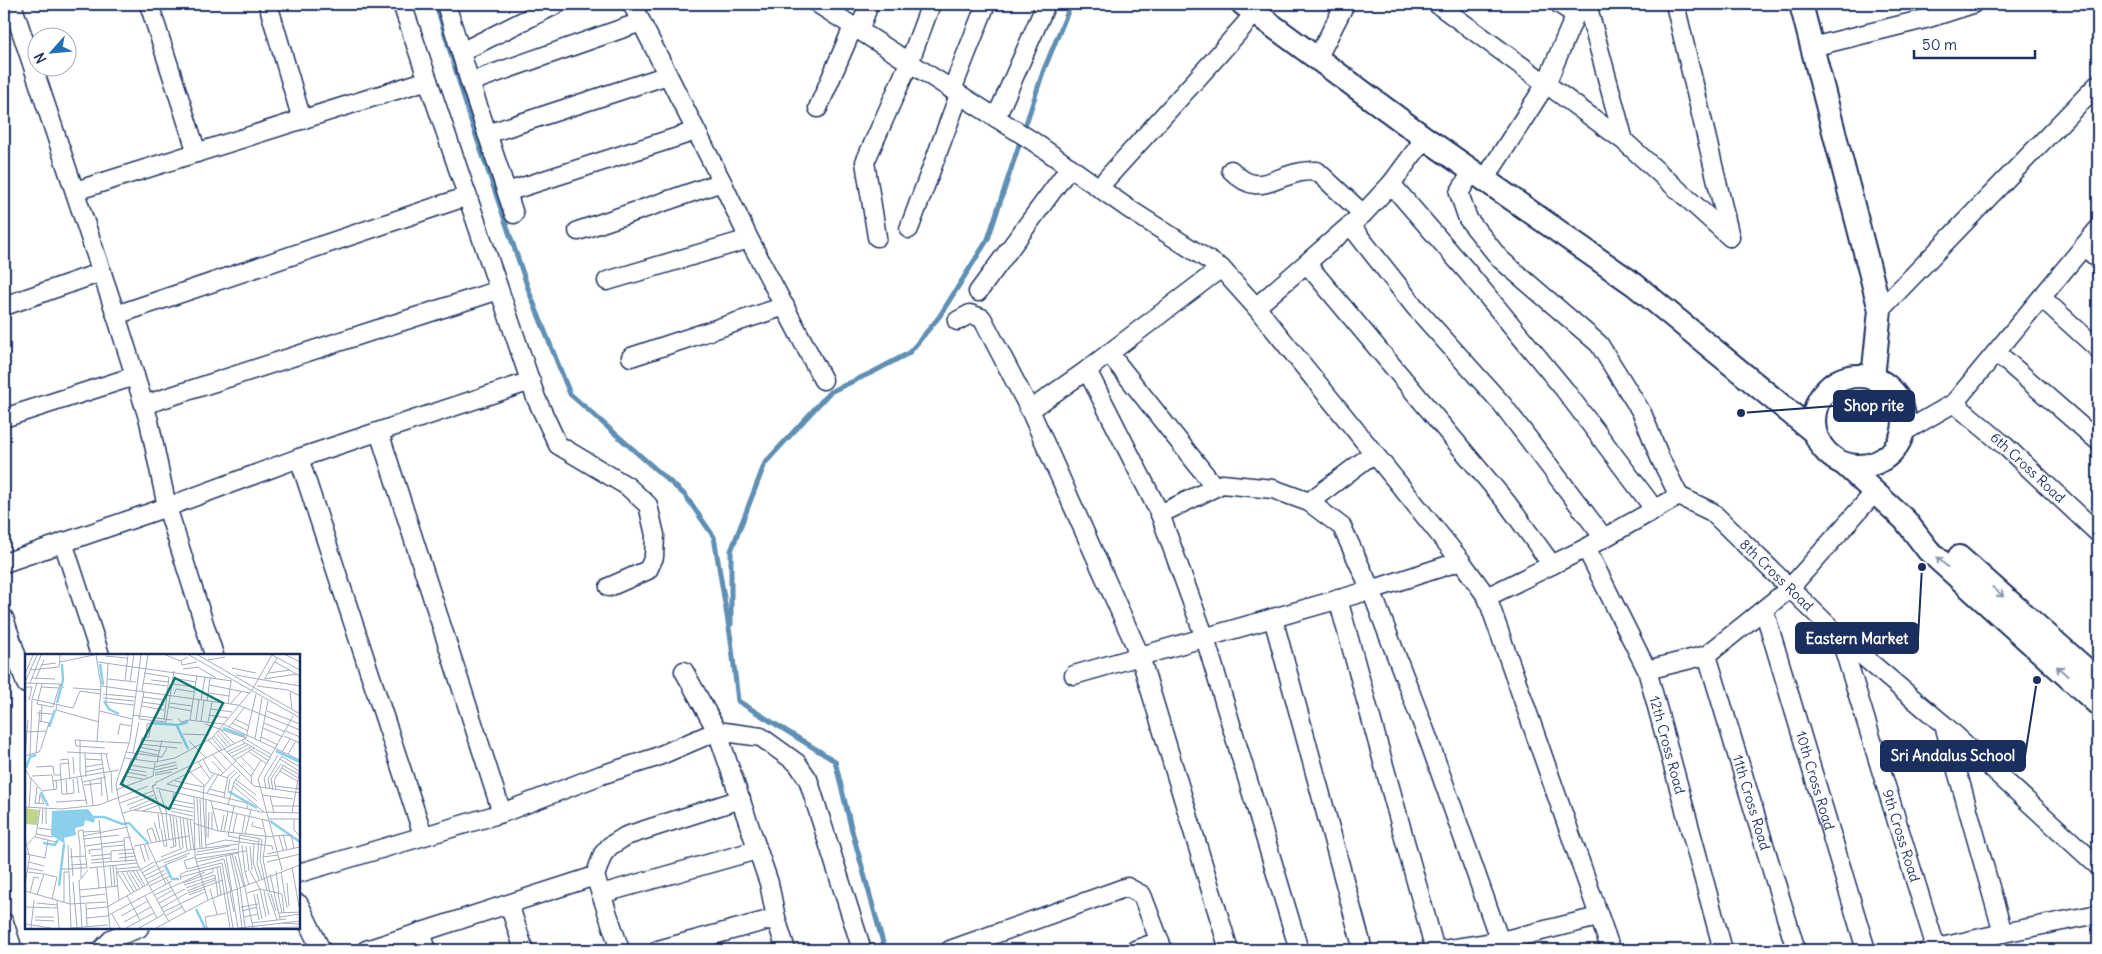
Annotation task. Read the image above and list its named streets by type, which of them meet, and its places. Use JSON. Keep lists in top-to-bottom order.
{
  "streets": {
    "street": [
      "6th Cross Road",
      "8th Cross Road",
      "12th Cross Road",
      "10th Cross Road",
      "11th Cross Road",
      "9th Cross Road"
    ]
  },
  "crossings": [
    ["8th Cross Road", "9th Cross Road"]
  ],
  "places": ["Shop rite", "Eastern Market", "Sri Andalus School"],
  "scale_bar": "50 m",
  "north": "bottom left"
}
